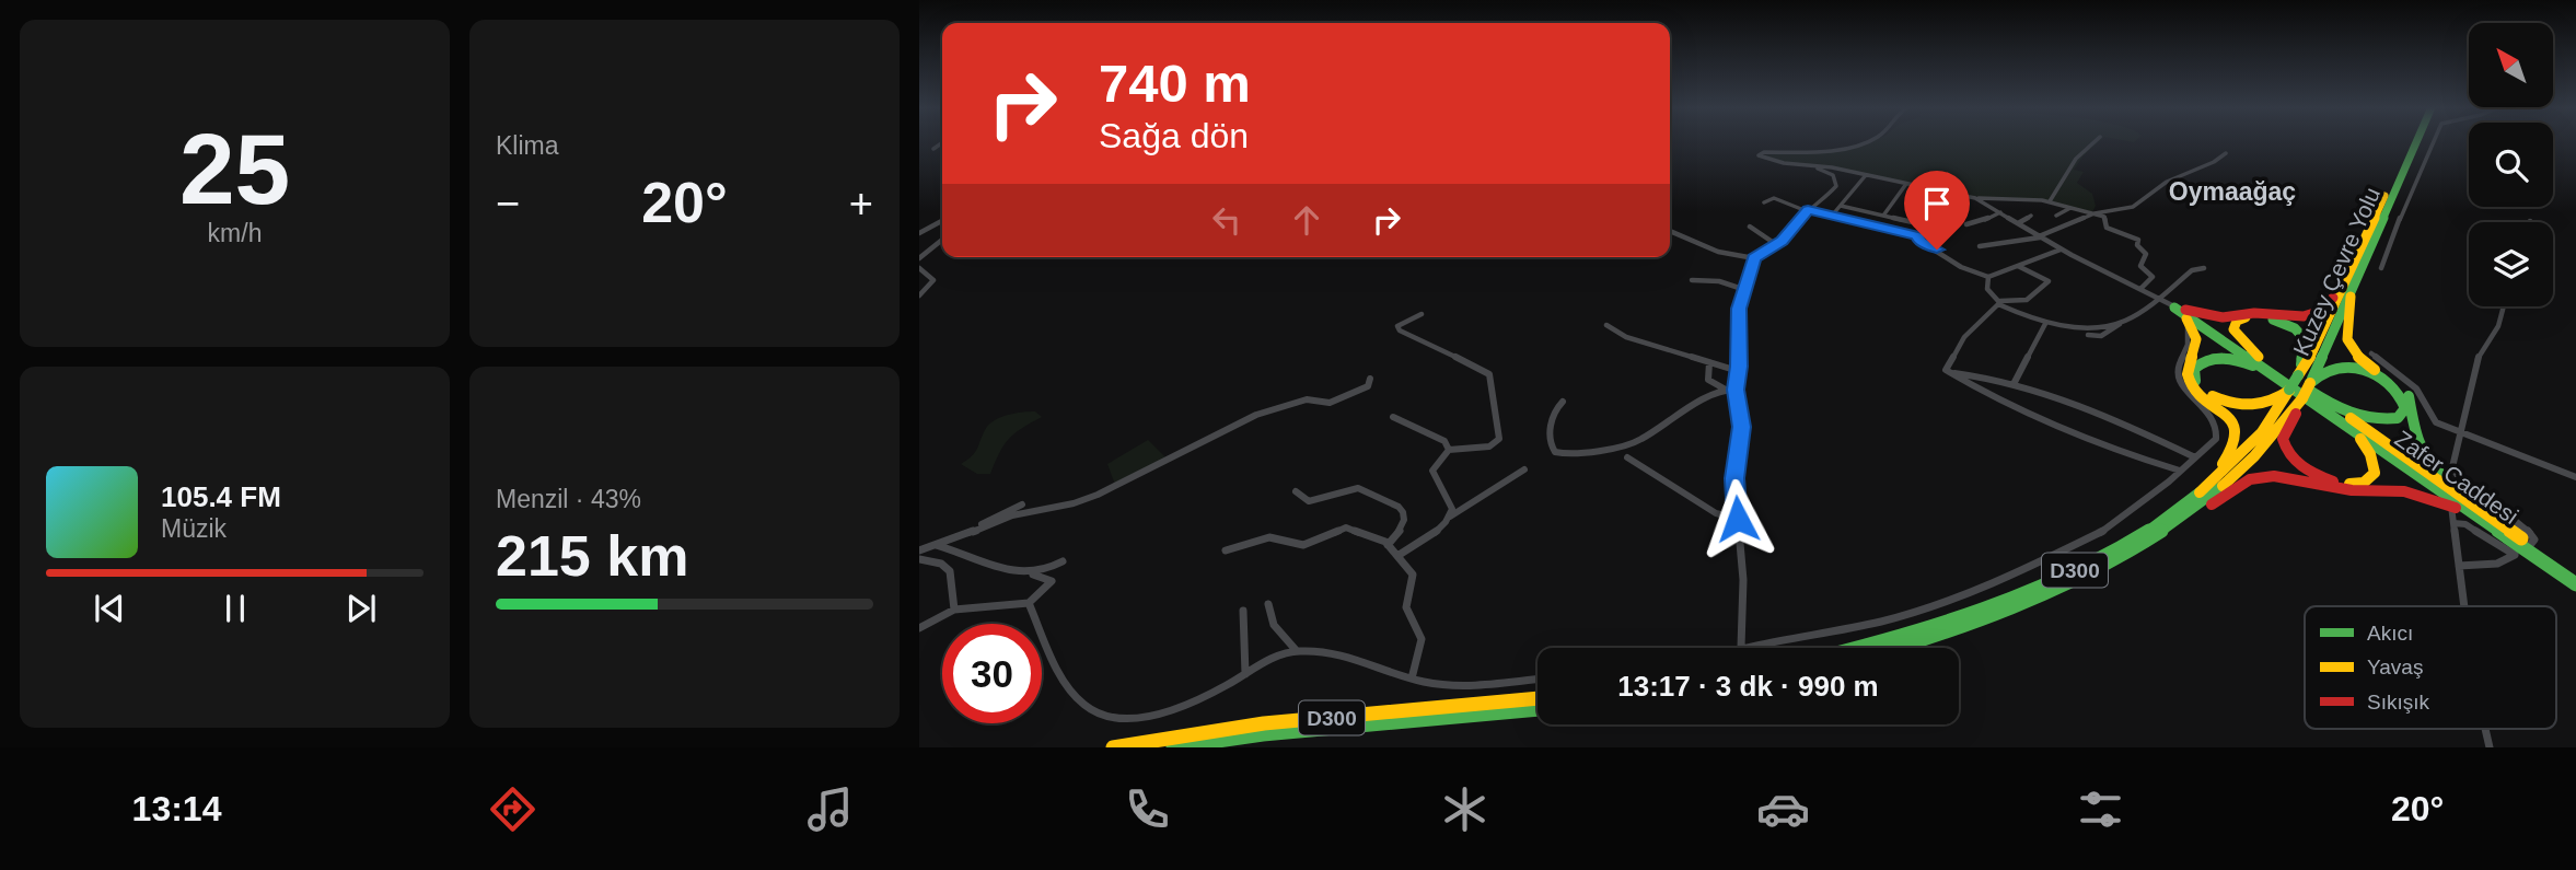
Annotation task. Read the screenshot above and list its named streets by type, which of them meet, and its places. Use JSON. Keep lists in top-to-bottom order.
{
  "streets": {
    "highway": ["Kuzey Çevre Yolu", "Zafer Caddesi", "D300"]
  },
  "crossings": [
    ["Kuzey Çevre Yolu", "D300"]
  ],
  "districts": ["Oymaağaç"],
  "legend": ["Akıcı", "Yavaş", "Sıkışık"],
  "north": "top left",
  "page": {
    "tile": [
      ["25", "km/h"],
      "Klima",
      ["Menzil · 43%", "215 km"]
    ],
    "turn": ["740 m", "Sağa dön"],
    "heat": ["−", "20°", "+"],
    "song": ["105.4 FM", "Müzik"],
    "limit": "30",
    "trip": "13:17 · 3 dk · 990 m",
    "tabs": ["13:14", "20°"]
  }
}
